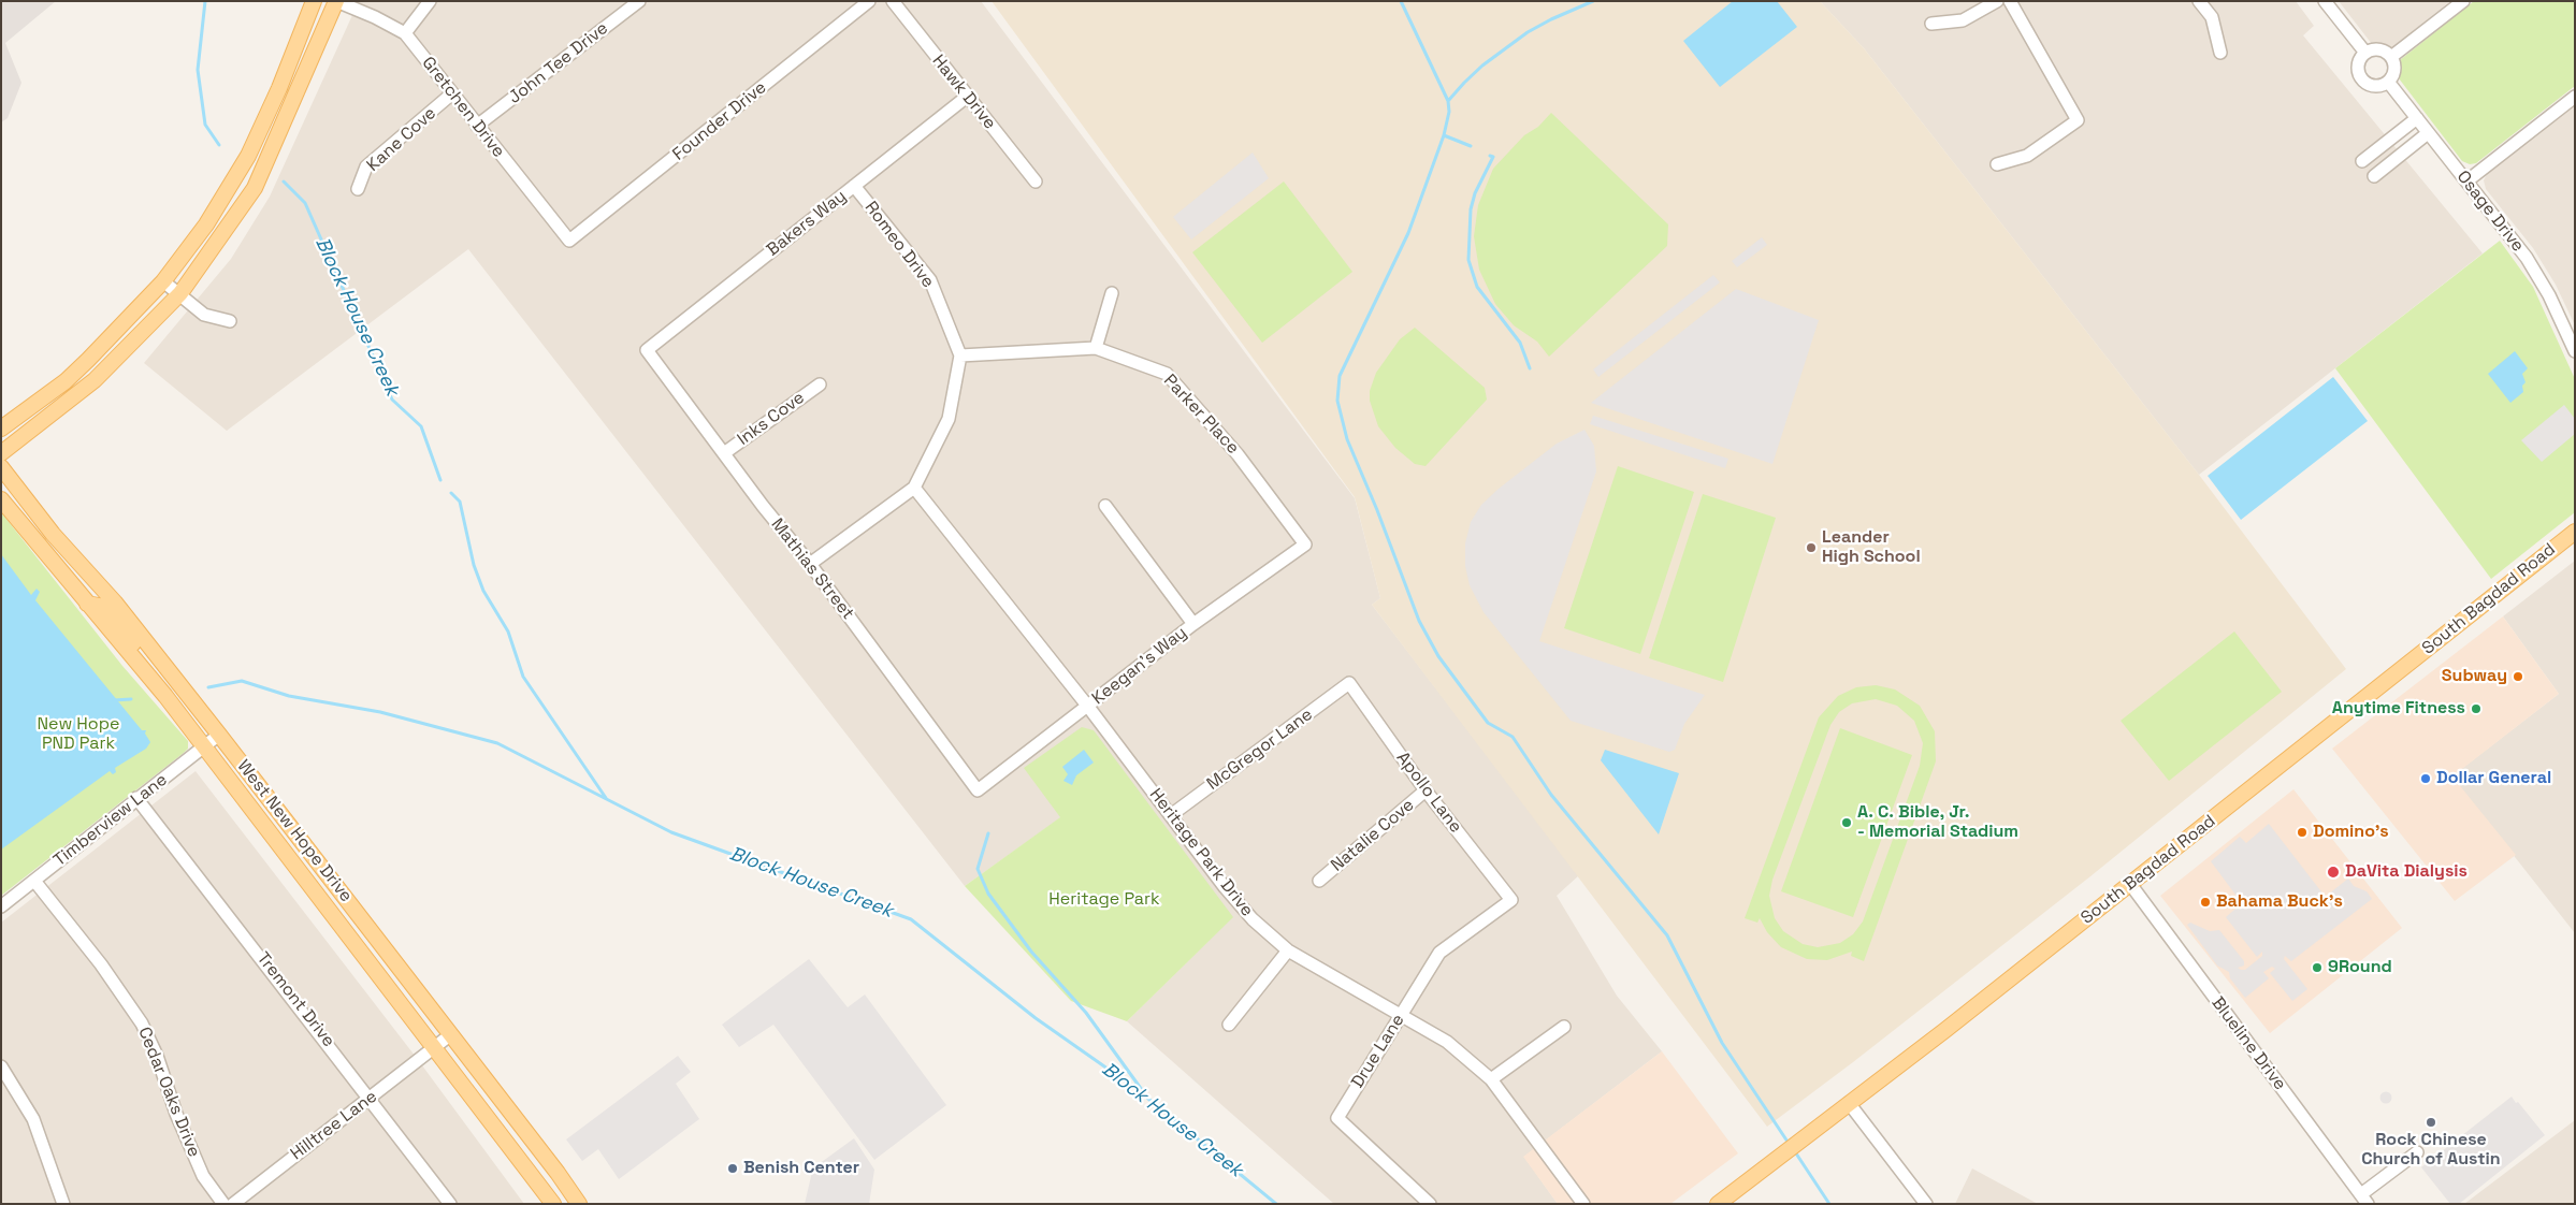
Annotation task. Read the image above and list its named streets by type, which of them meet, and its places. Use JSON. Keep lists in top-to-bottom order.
{
  "streets": {
    "main road": ["South Bagdad Road", "West New Hope Drive"],
    "street": [
      "John Tee Drive",
      "Hawk Drive",
      "Gretchen Drive",
      "Founder Drive",
      "Kane Cove",
      "Osage Drive",
      "Bakers Way",
      "Romeo Drive",
      "Parker Place",
      "Inks Cove",
      "Mathias Street",
      "Keegan's Way",
      "McGregor Lane",
      "Apollo Lane",
      "Timberview Lane",
      "Natalie Cove",
      "Heritage Park Drive",
      "Tremont Drive",
      "Blueline Drive",
      "Drue Lane",
      "Cedar Oaks Drive",
      "Hilltree Lane"
    ]
  },
  "crossings": [
    ["John Tee Drive", "Gretchen Drive"],
    ["Hawk Drive", "Bakers Way"],
    ["Gretchen Drive", "Founder Drive"],
    ["Gretchen Drive", "Kane Cove"],
    ["Bakers Way", "Romeo Drive"],
    ["Bakers Way", "Mathias Street"],
    ["Romeo Drive", "Parker Place"],
    ["Parker Place", "Keegan's Way"],
    ["Inks Cove", "Mathias Street"],
    ["Mathias Street", "Keegan's Way"],
    ["South Bagdad Road", "Blueline Drive"],
    ["Keegan's Way", "Heritage Park Drive"],
    ["McGregor Lane", "Apollo Lane"],
    ["McGregor Lane", "Heritage Park Drive"],
    ["Apollo Lane", "Natalie Cove"],
    ["Apollo Lane", "Drue Lane"],
    ["Timberview Lane", "West New Hope Drive"],
    ["Timberview Lane", "Tremont Drive"],
    ["Timberview Lane", "Cedar Oaks Drive"],
    ["West New Hope Drive", "Hilltree Lane"],
    ["Heritage Park Drive", "Drue Lane"],
    ["Tremont Drive", "Hilltree Lane"]
  ],
  "water": ["Block House Creek"],
  "parks": ["New Hope PND Park", "Heritage Park"],
  "places": [
    "Leander High School",
    "Subway",
    "Anytime Fitness",
    "Dollar General",
    "A. C. Bible, Jr. - Memorial Stadium",
    "Domino's",
    "DaVita Dialysis",
    "Bahama Buck's",
    "9Round",
    "Rock Chinese Church of Austin",
    "Benish Center"
  ]
}
